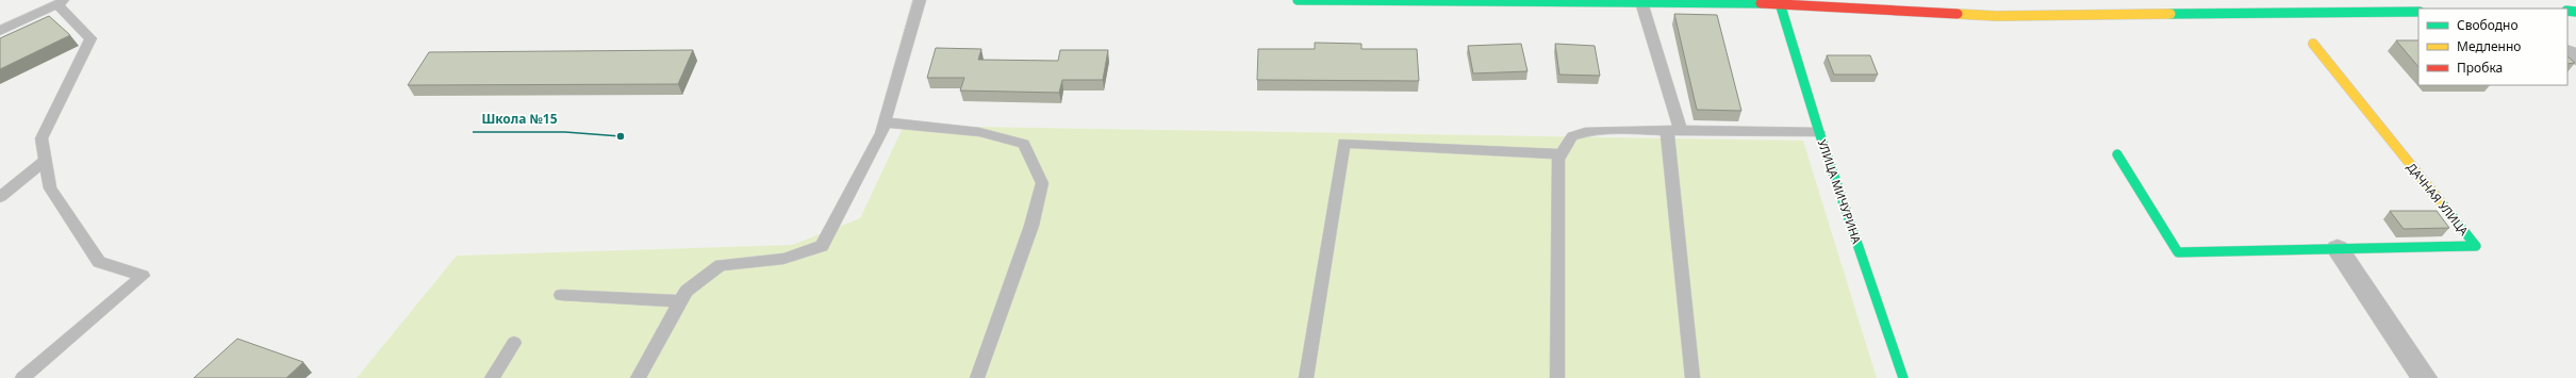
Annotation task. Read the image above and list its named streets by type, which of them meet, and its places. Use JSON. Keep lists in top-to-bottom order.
{
  "streets": {
    "street": ["УЛИЦА МИЧУРИНА", "ДАЧНАЯ УЛИЦА"]
  },
  "places": ["Школа №15"],
  "legend": ["Свободно", "Медленно", "Пробка"]
}
